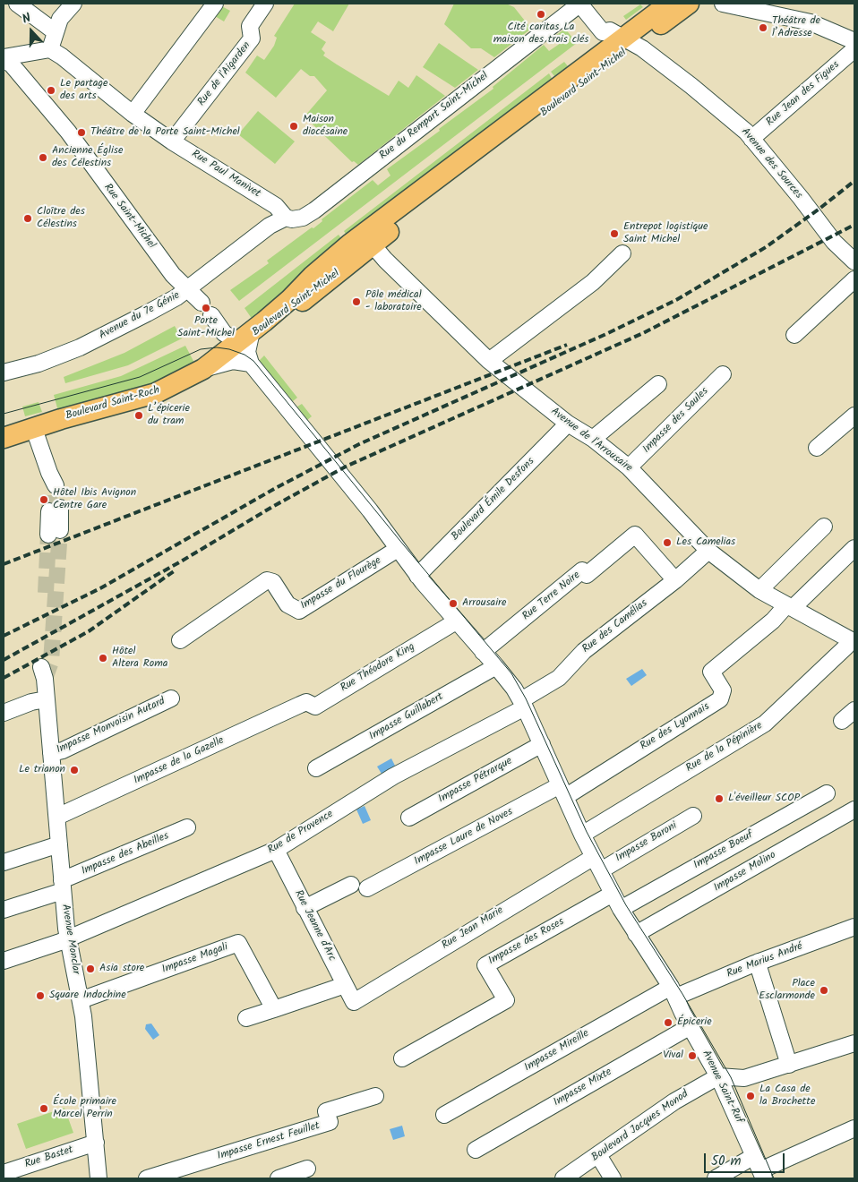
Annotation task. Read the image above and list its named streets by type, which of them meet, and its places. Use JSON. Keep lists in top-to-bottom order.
{
  "streets": {
    "main road": ["Boulevard Saint-Michel", "Boulevard Saint-Roch"],
    "street": [
      "Rue de l'Aigarden",
      "Rue Jean des Figues",
      "Rue du Rempart Saint-Michel",
      "Avenue des Sources",
      "Rue Paul Manivet",
      "Rue Saint-Michel",
      "Avenue du 7e Génie",
      "Impasse des Saules",
      "Avenue de l'Arrousaire",
      "Boulevard Émile Desfons",
      "Impasse du Flourège",
      "Rue Terre Noire",
      "Rue des Camélias",
      "Rue Théodore King",
      "Impasse Guillabert",
      "Impasse Monvoisin Autard",
      "Rue des Lyonnais",
      "Rue de la Pépinière",
      "Impasse de la Gazelle",
      "Impasse Pétrarque",
      "Rue de Provence",
      "Impasse Laure de Noves",
      "Impasse Baroni",
      "Impasse Boeuf",
      "Impasse des Abeilles",
      "Impasse Molino",
      "Rue Jeanne d'Arc",
      "Rue Jean Marie",
      "Avenue Monclar",
      "Impasse des Roses",
      "Impasse Magali",
      "Rue Marius André",
      "Impasse Mireille",
      "Avenue Saint-Ruf",
      "Impasse Mixte",
      "Boulevard Jacques Monod",
      "Impasse Ernest Feuillet",
      "Rue Bastet"
    ]
  },
  "crossings": [
    ["Rue de l'Aigarden", "Rue Paul Manivet"],
    ["Boulevard Saint-Michel", "Avenue des Sources"],
    ["Boulevard Saint-Michel", "Boulevard Saint-Roch"],
    ["Boulevard Saint-Michel", "Avenue de l'Arrousaire"],
    ["Rue Jean des Figues", "Avenue des Sources"],
    ["Rue du Rempart Saint-Michel", "Rue Paul Manivet"],
    ["Rue du Rempart Saint-Michel", "Avenue du 7e Génie"],
    ["Rue Paul Manivet", "Avenue du 7e Génie"],
    ["Rue Saint-Michel", "Avenue du 7e Génie"],
    ["Impasse des Saules", "Avenue de l'Arrousaire"],
    ["Avenue de l'Arrousaire", "Boulevard Émile Desfons"],
    ["Avenue de l'Arrousaire", "Rue des Camélias"],
    ["Avenue de l'Arrousaire", "Rue des Lyonnais"],
    ["Avenue de l'Arrousaire", "Rue de la Pépinière"],
    ["Boulevard Émile Desfons", "Avenue Saint-Ruf"],
    ["Impasse du Flourège", "Avenue Saint-Ruf"],
    ["Rue Terre Noire", "Rue des Camélias"],
    ["Rue Terre Noire", "Avenue Saint-Ruf"],
    ["Rue des Camélias", "Rue de Provence"],
    ["Rue des Camélias", "Avenue Saint-Ruf"],
    ["Rue Théodore King", "Impasse de la Gazelle"],
    ["Rue Théodore King", "Avenue Saint-Ruf"],
    ["Impasse Guillabert", "Avenue Saint-Ruf"],
    ["Impasse Monvoisin Autard", "Avenue Monclar"],
    ["Rue des Lyonnais", "Impasse Laure de Noves"],
    ["Rue des Lyonnais", "Avenue Saint-Ruf"],
    ["Rue de la Pépinière", "Avenue Saint-Ruf"],
    ["Impasse de la Gazelle", "Avenue Monclar"],
    ["Impasse Pétrarque", "Avenue Saint-Ruf"],
    ["Rue de Provence", "Rue Jeanne d'Arc"],
    ["Rue de Provence", "Avenue Monclar"],
    ["Rue de Provence", "Avenue Saint-Ruf"],
    ["Impasse Laure de Noves", "Avenue Saint-Ruf"],
    ["Impasse Baroni", "Rue Jean Marie"],
    ["Impasse Baroni", "Avenue Saint-Ruf"],
    ["Impasse Boeuf", "Avenue Saint-Ruf"],
    ["Impasse des Abeilles", "Avenue Monclar"],
    ["Impasse Molino", "Avenue Saint-Ruf"],
    ["Rue Jeanne d'Arc", "Rue Jean Marie"],
    ["Rue Jean Marie", "Avenue Saint-Ruf"],
    ["Avenue Monclar", "Impasse Magali"],
    ["Avenue Monclar", "Rue Bastet"],
    ["Impasse des Roses", "Avenue Saint-Ruf"],
    ["Rue Marius André", "Impasse Mireille"],
    ["Rue Marius André", "Avenue Saint-Ruf"],
    ["Impasse Mireille", "Avenue Saint-Ruf"],
    ["Avenue Saint-Ruf", "Impasse Mixte"],
    ["Avenue Saint-Ruf", "Boulevard Jacques Monod"]
  ],
  "places": [
    "Cité caritas La maison des trois clés",
    "Théâtre de l’Adresse",
    "Le partage des arts",
    "Maison diocésaine",
    "Théâtre de la Porte Saint-Michel",
    "Ancienne Église des Célestins",
    "Cloître des Célestins",
    "Entrepot logistique Saint Michel",
    "Pôle médical - laboratoire",
    "Porte Saint-Michel",
    "L’épicerie du tram",
    "Hôtel Ibis Avignon Centre Gare",
    "Les Camelias",
    "Arrousaire",
    "Hôtel Altera Roma",
    "Le trianon",
    "L'éveilleur SCOP",
    "Asia store",
    "Place Esclarmonde",
    "Square Indochine",
    "Épicerie",
    "Vival",
    "La Casa de la Brochette",
    "École primaire Marcel Perrin"
  ],
  "scale_bar": "50 m",
  "north": "top"
}
